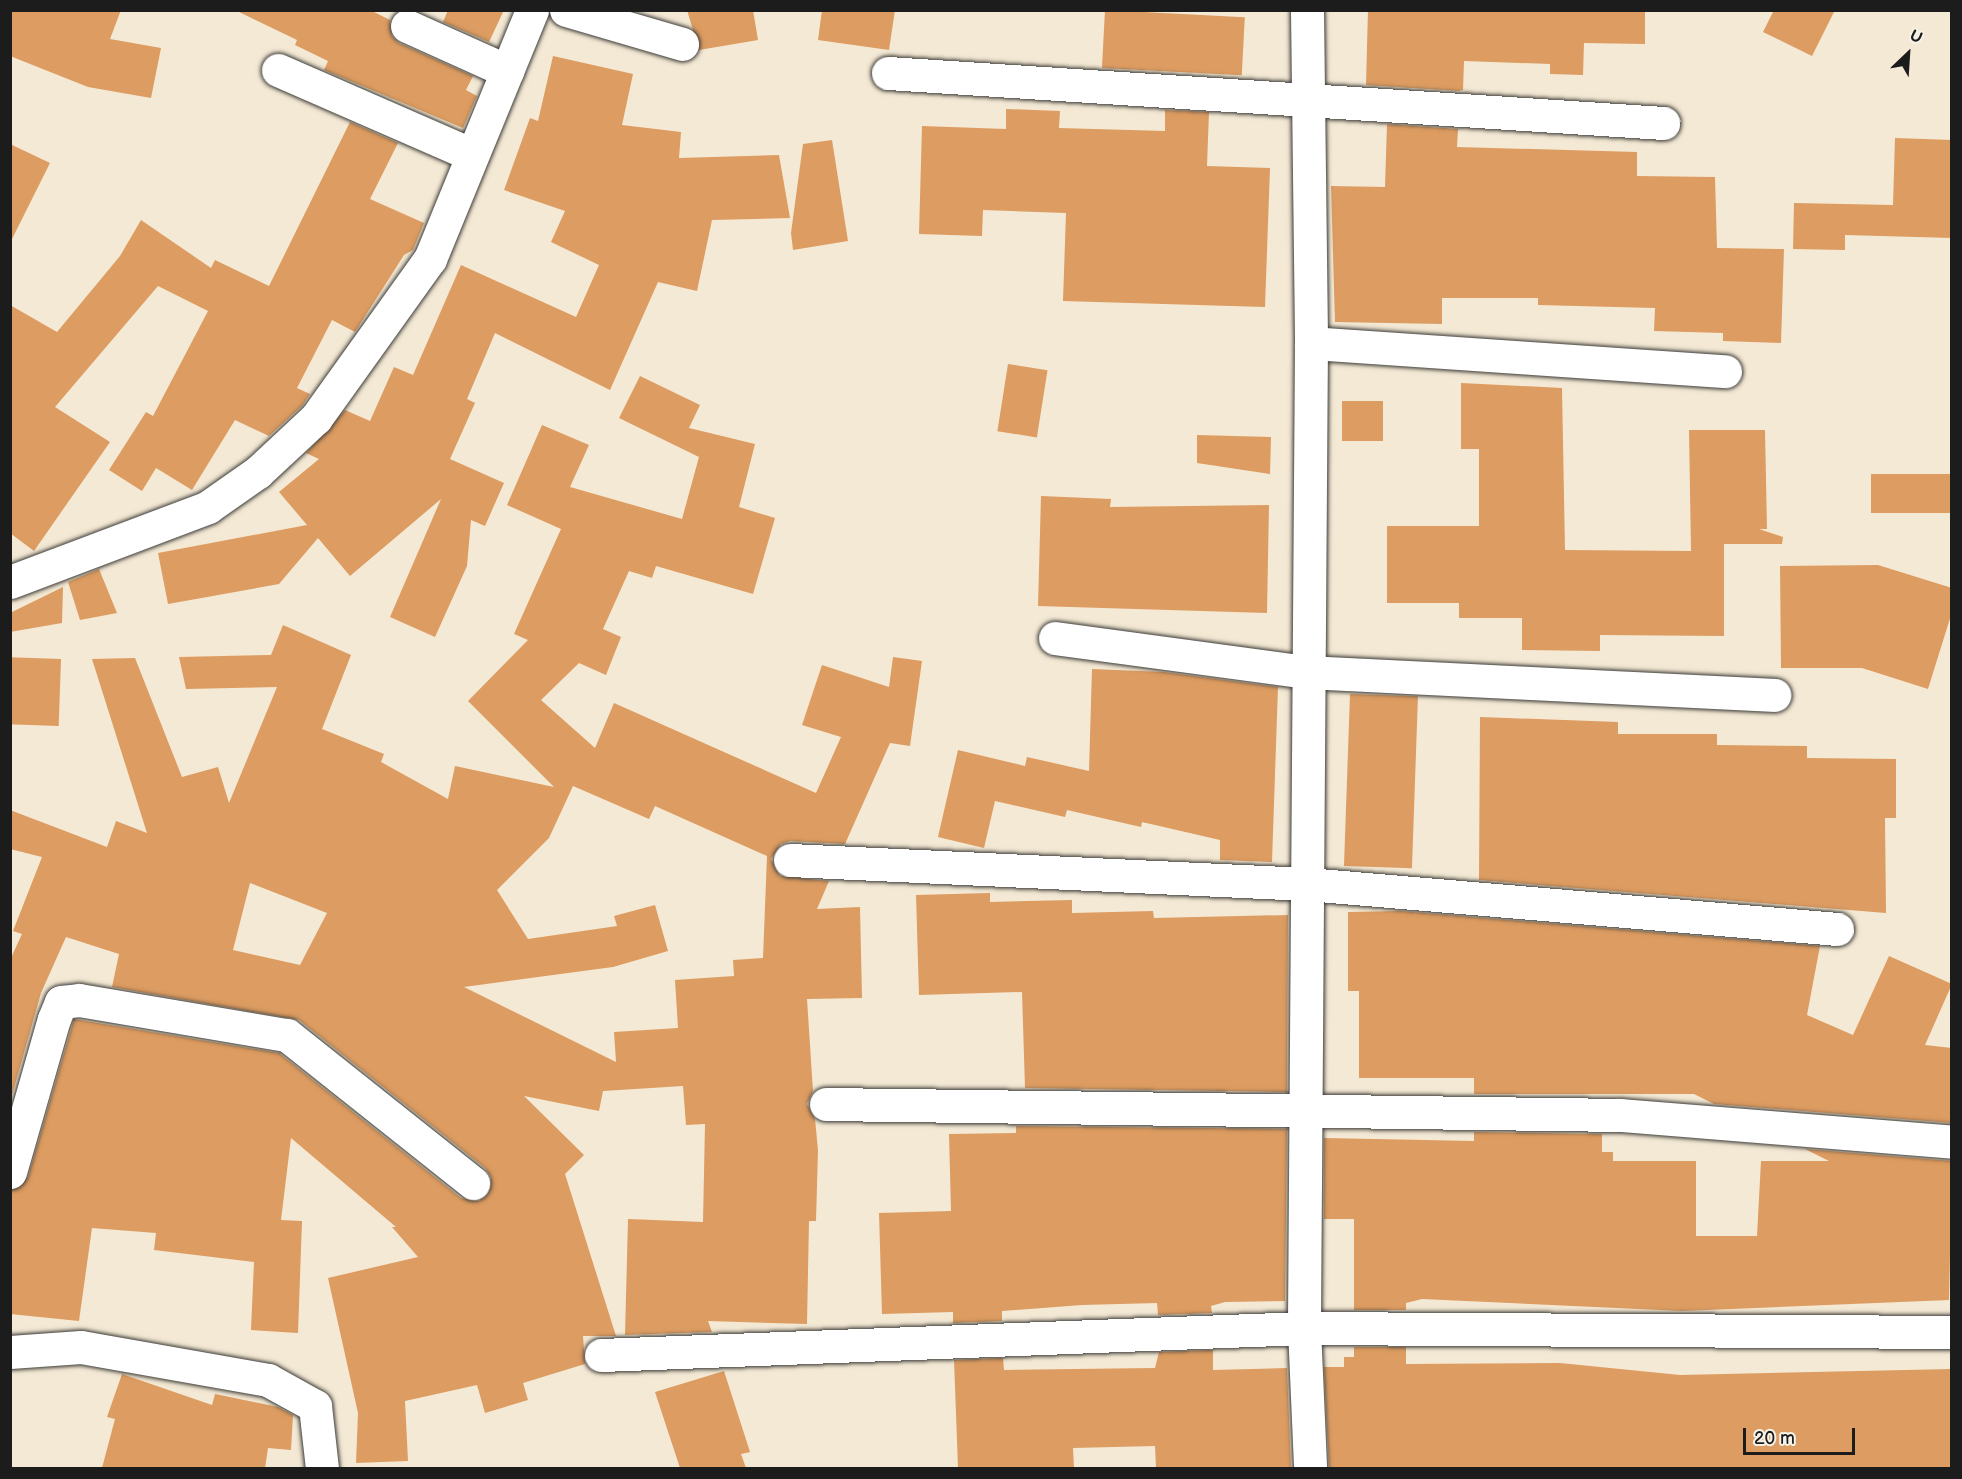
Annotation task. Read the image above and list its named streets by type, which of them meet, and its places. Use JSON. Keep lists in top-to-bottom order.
{
  "scale_bar": "20 m",
  "north": "top right"
}
